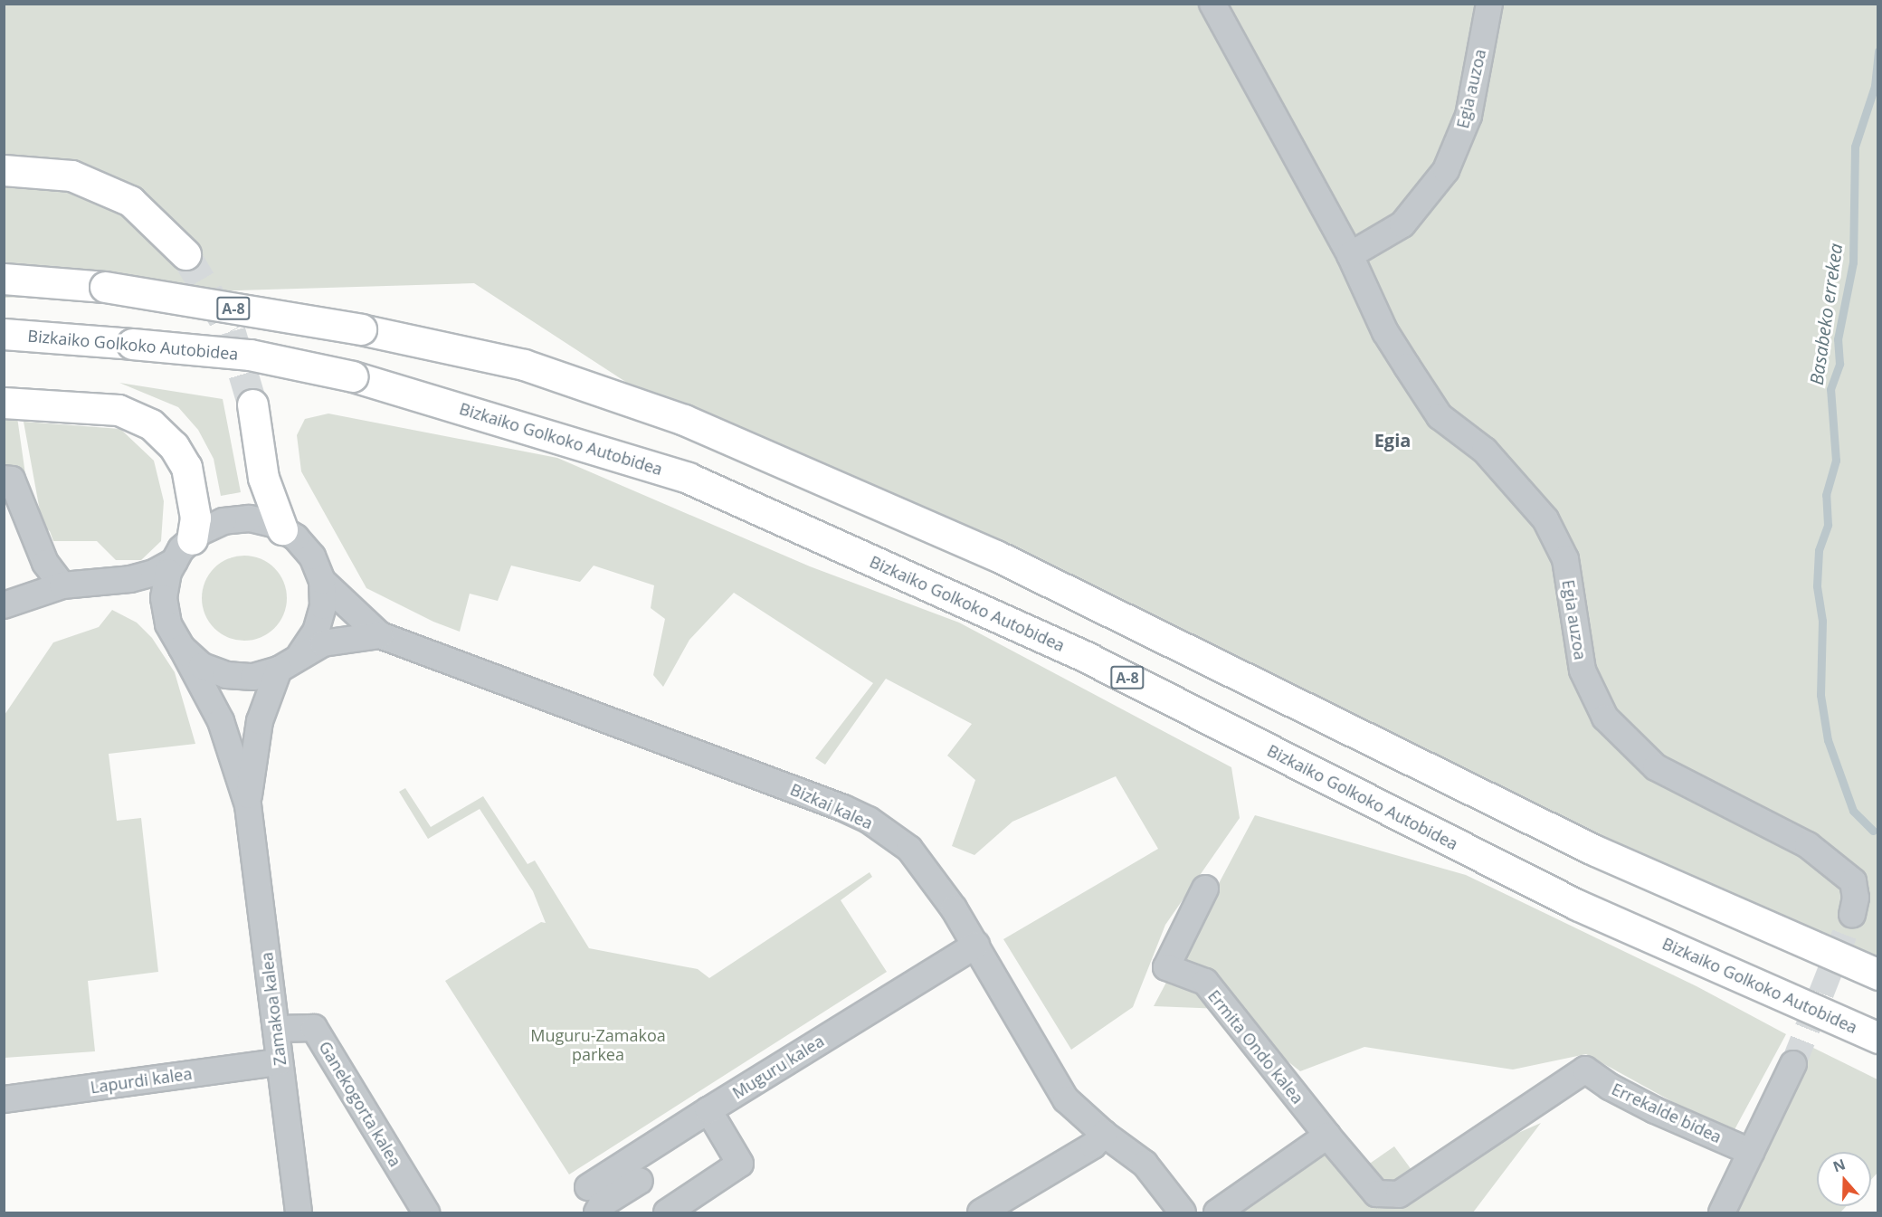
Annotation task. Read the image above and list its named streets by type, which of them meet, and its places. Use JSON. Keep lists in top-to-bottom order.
{
  "streets": {
    "highway": ["A-8", "Bizkaiko Golkoko Autobidea"],
    "street": [
      "Egia auzoa",
      "Bizkai kalea",
      "Zamakoa kalea",
      "Ermita Ondo kalea",
      "Muguru kalea",
      "Lapurdi kalea",
      "Ganekogorta kalea",
      "Errekalde bidea"
    ]
  },
  "crossings": [
    ["Bizkai kalea", "Zamakoa kalea"],
    ["Bizkai kalea", "Muguru kalea"],
    ["Zamakoa kalea", "Lapurdi kalea"],
    ["Zamakoa kalea", "Ganekogorta kalea"],
    ["Ermita Ondo kalea", "Errekalde bidea"]
  ],
  "districts": ["Egia"],
  "water": ["Basabeko errekea"],
  "parks": ["Muguru-Zamakoa parkea"],
  "north": "top"
}
